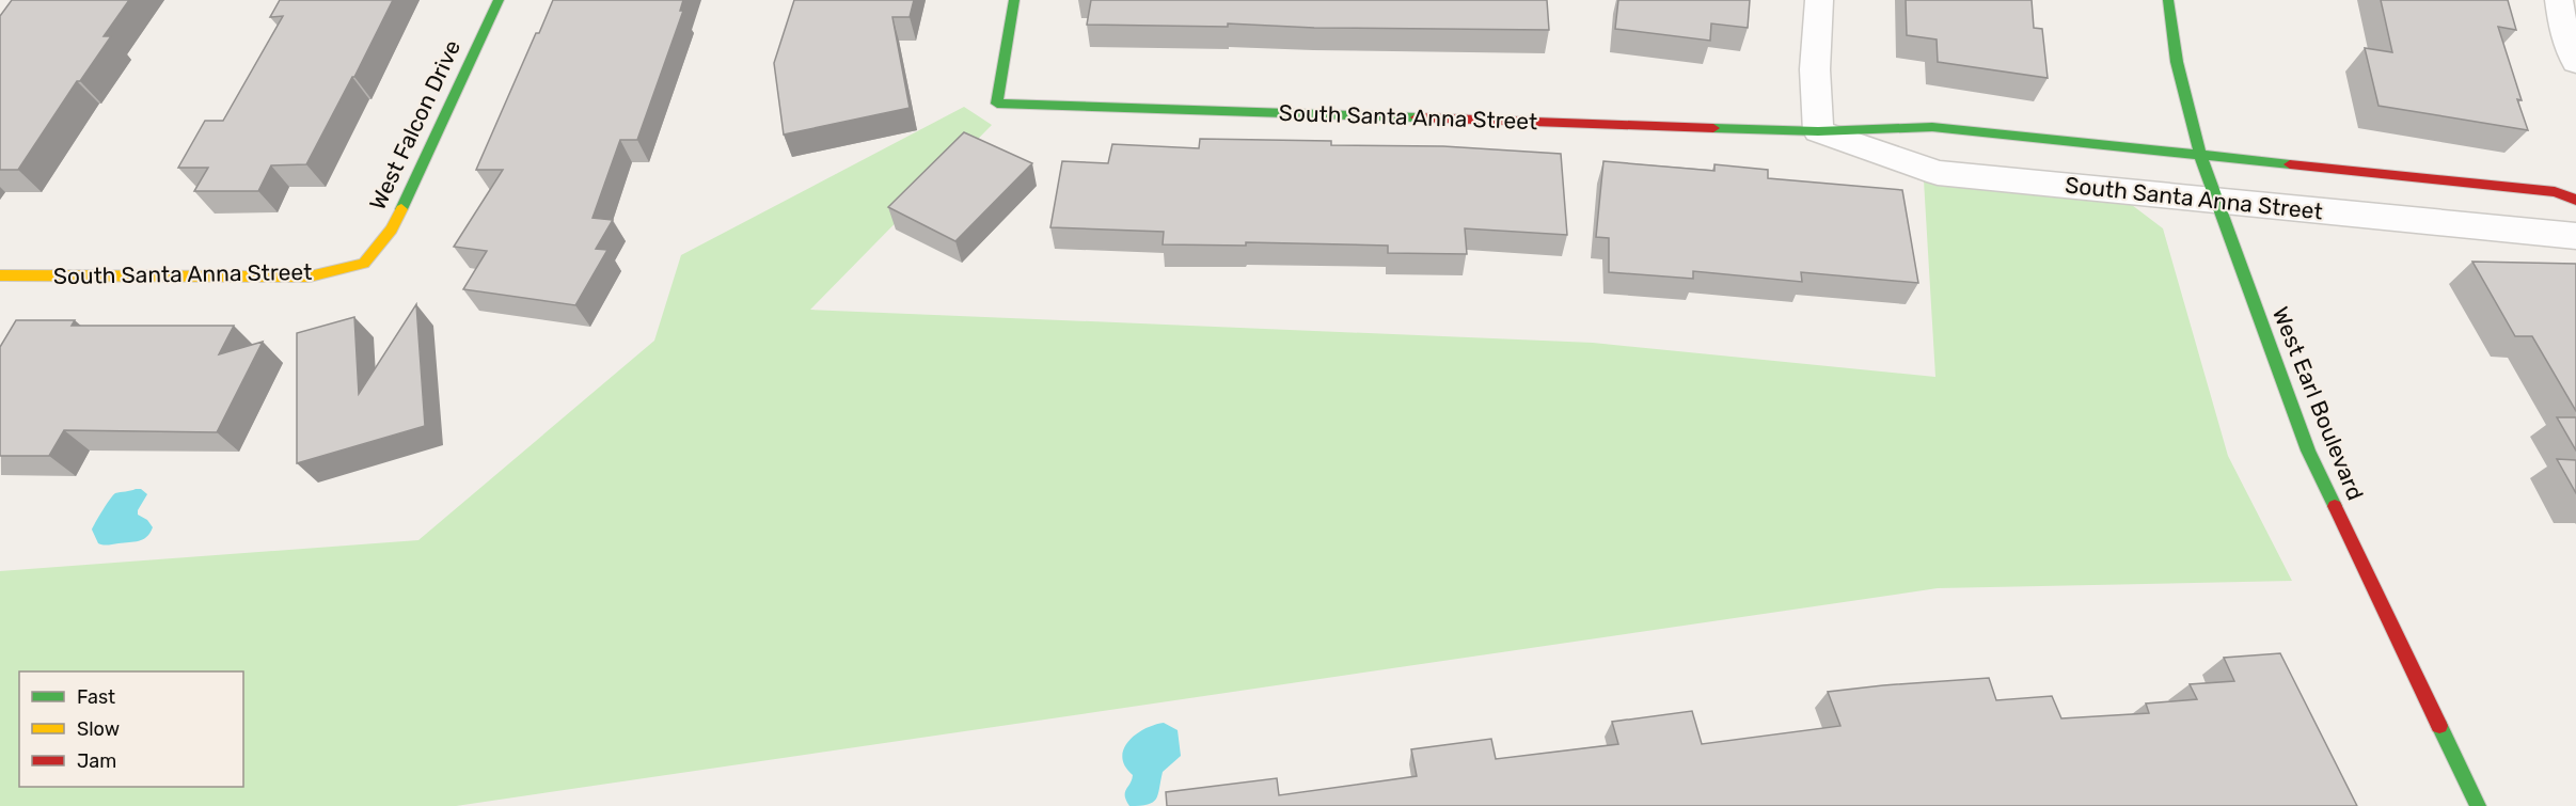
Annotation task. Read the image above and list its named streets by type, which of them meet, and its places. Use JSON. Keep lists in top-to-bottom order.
{
  "streets": {
    "street": ["South Santa Anna Street", "West Falcon Drive", "West Earl Boulevard"]
  },
  "crossings": [
    ["South Santa Anna Street", "West Falcon Drive"],
    ["South Santa Anna Street", "West Earl Boulevard"]
  ],
  "legend": ["Fast", "Slow", "Jam"]
}
